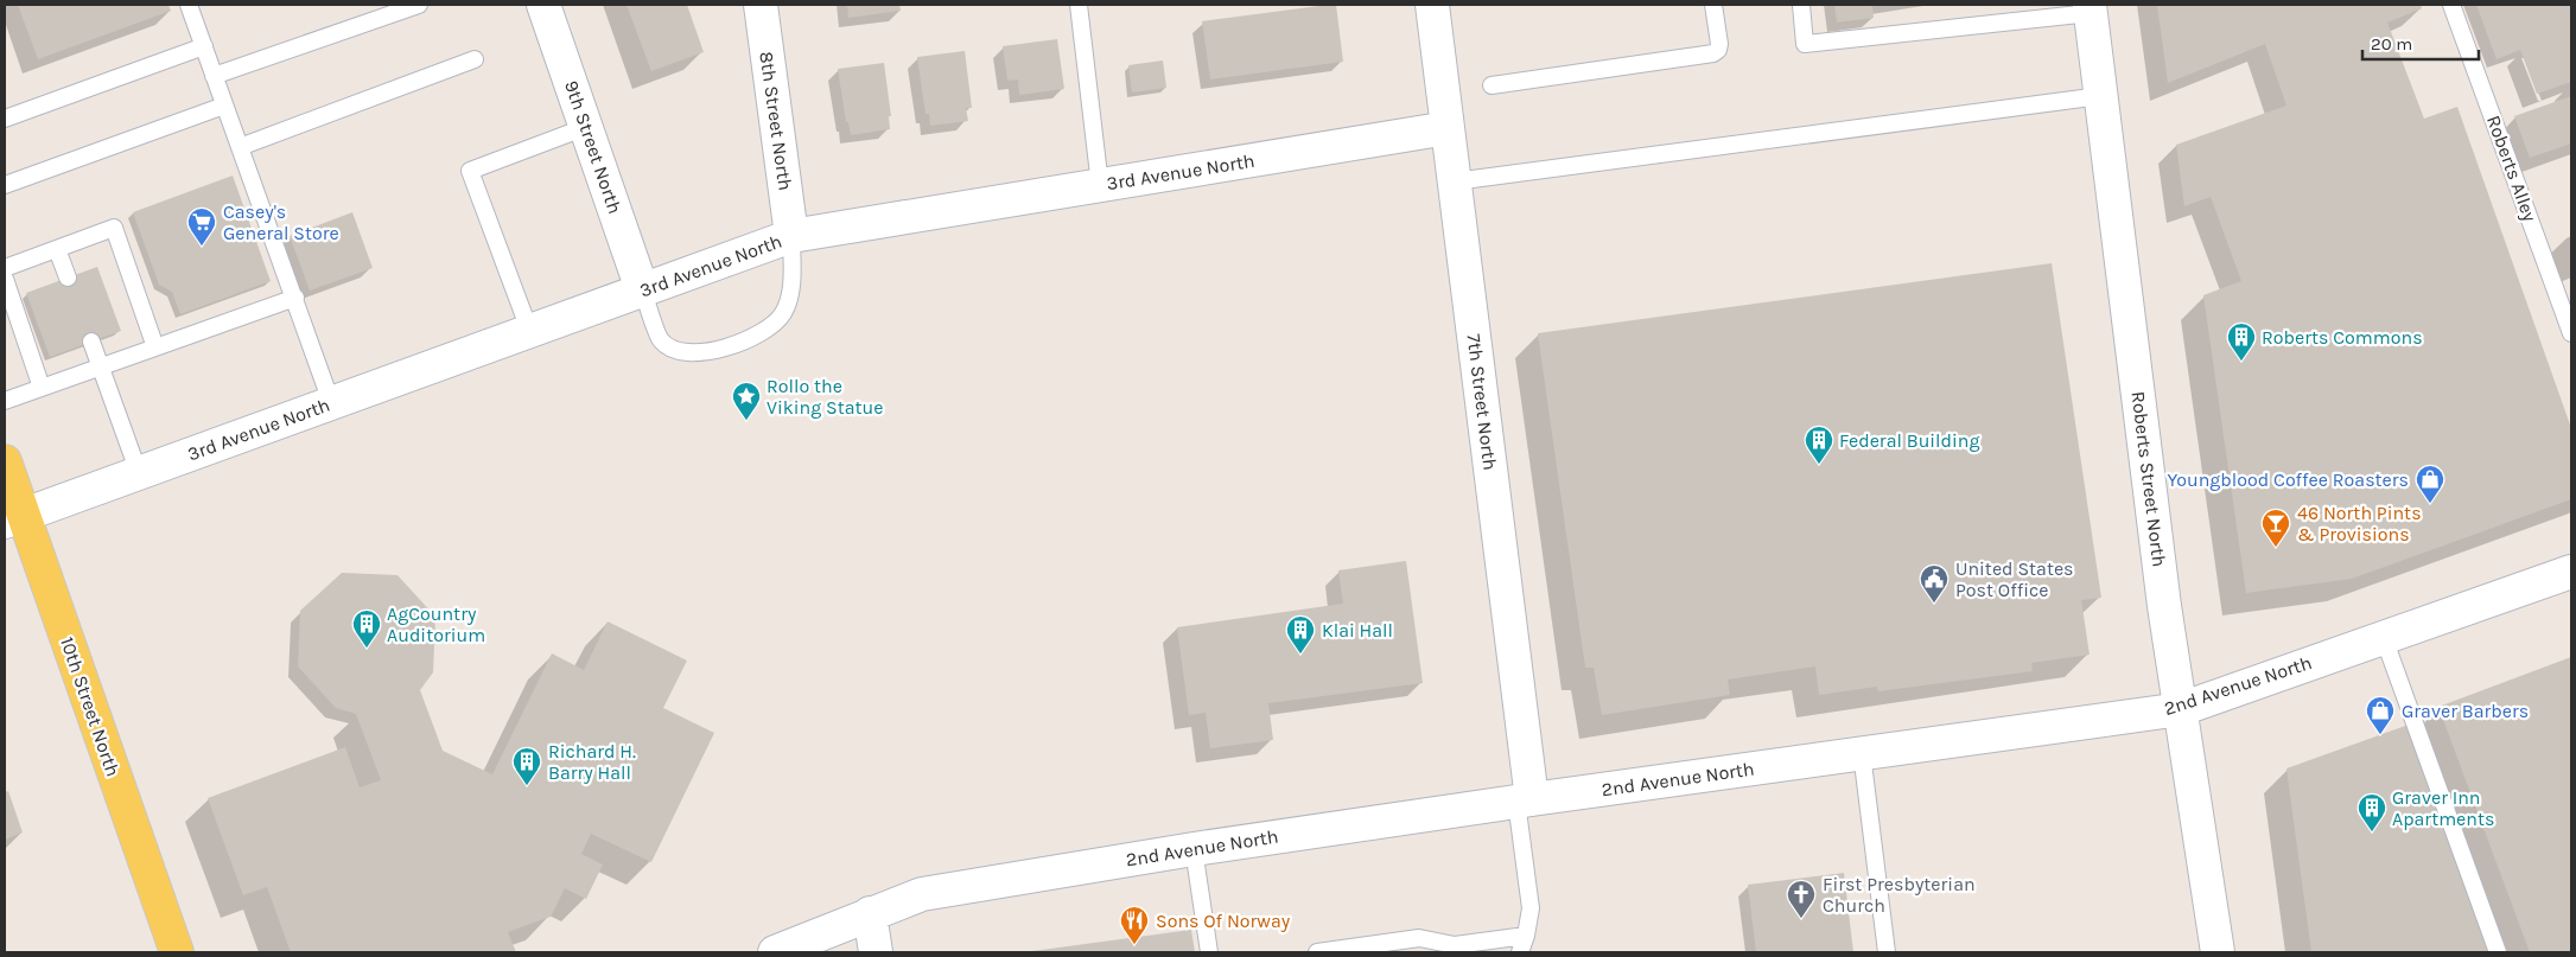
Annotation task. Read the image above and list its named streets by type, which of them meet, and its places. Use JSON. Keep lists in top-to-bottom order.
{
  "streets": {
    "main road": ["10th Street North"],
    "street": [
      "8th Street North",
      "9th Street North",
      "3rd Avenue North",
      "7th Street North",
      "Roberts Street North",
      "2nd Avenue North"
    ],
    "lane": ["Roberts Alley"]
  },
  "crossings": [
    ["8th Street North", "3rd Avenue North"],
    ["9th Street North", "3rd Avenue North"],
    ["3rd Avenue North", "7th Street North"],
    ["3rd Avenue North", "10th Street North"],
    ["7th Street North", "2nd Avenue North"],
    ["Roberts Street North", "2nd Avenue North"]
  ],
  "places": {
    "supermarket": ["Casey's General Store"],
    "building": [
      "Roberts Commons",
      "Federal Building",
      "AgCountry Auditorium",
      "Klai Hall",
      "Richard H. Barry Hall",
      "Graver Inn Apartments"
    ],
    "place": ["Rollo the Viking Statue"],
    "shop": ["Youngblood Coffee Roasters", "Graver Barbers"],
    "bar": ["46 North Pints & Provisions"],
    "public building": ["United States Post Office"],
    "church": ["First Presbyterian Church"],
    "restaurant": ["Sons Of Norway"]
  },
  "scale_bar": "20 m"
}
